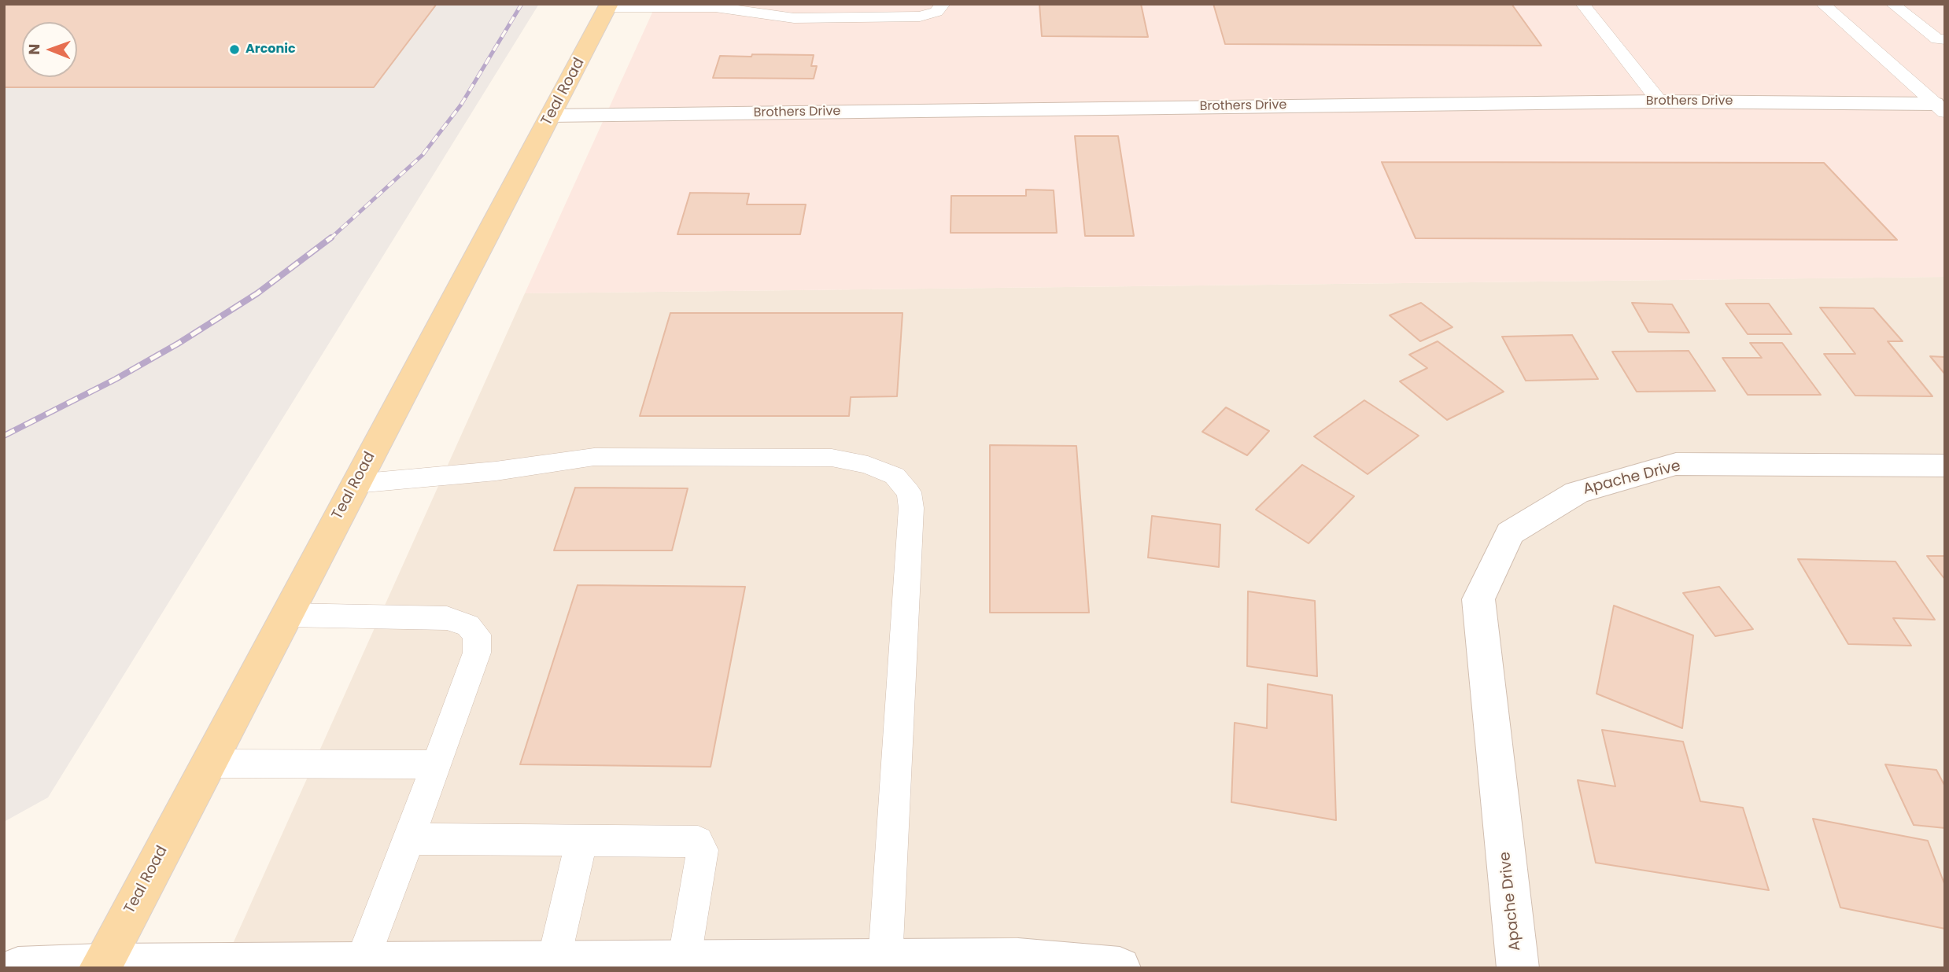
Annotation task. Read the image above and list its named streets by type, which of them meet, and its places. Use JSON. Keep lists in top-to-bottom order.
{
  "streets": {
    "main road": ["Teal Road"],
    "street": ["Brothers Drive", "Apache Drive"]
  },
  "crossings": [
    ["Teal Road", "Brothers Drive"]
  ],
  "places": ["Arconic"],
  "north": "left"
}
